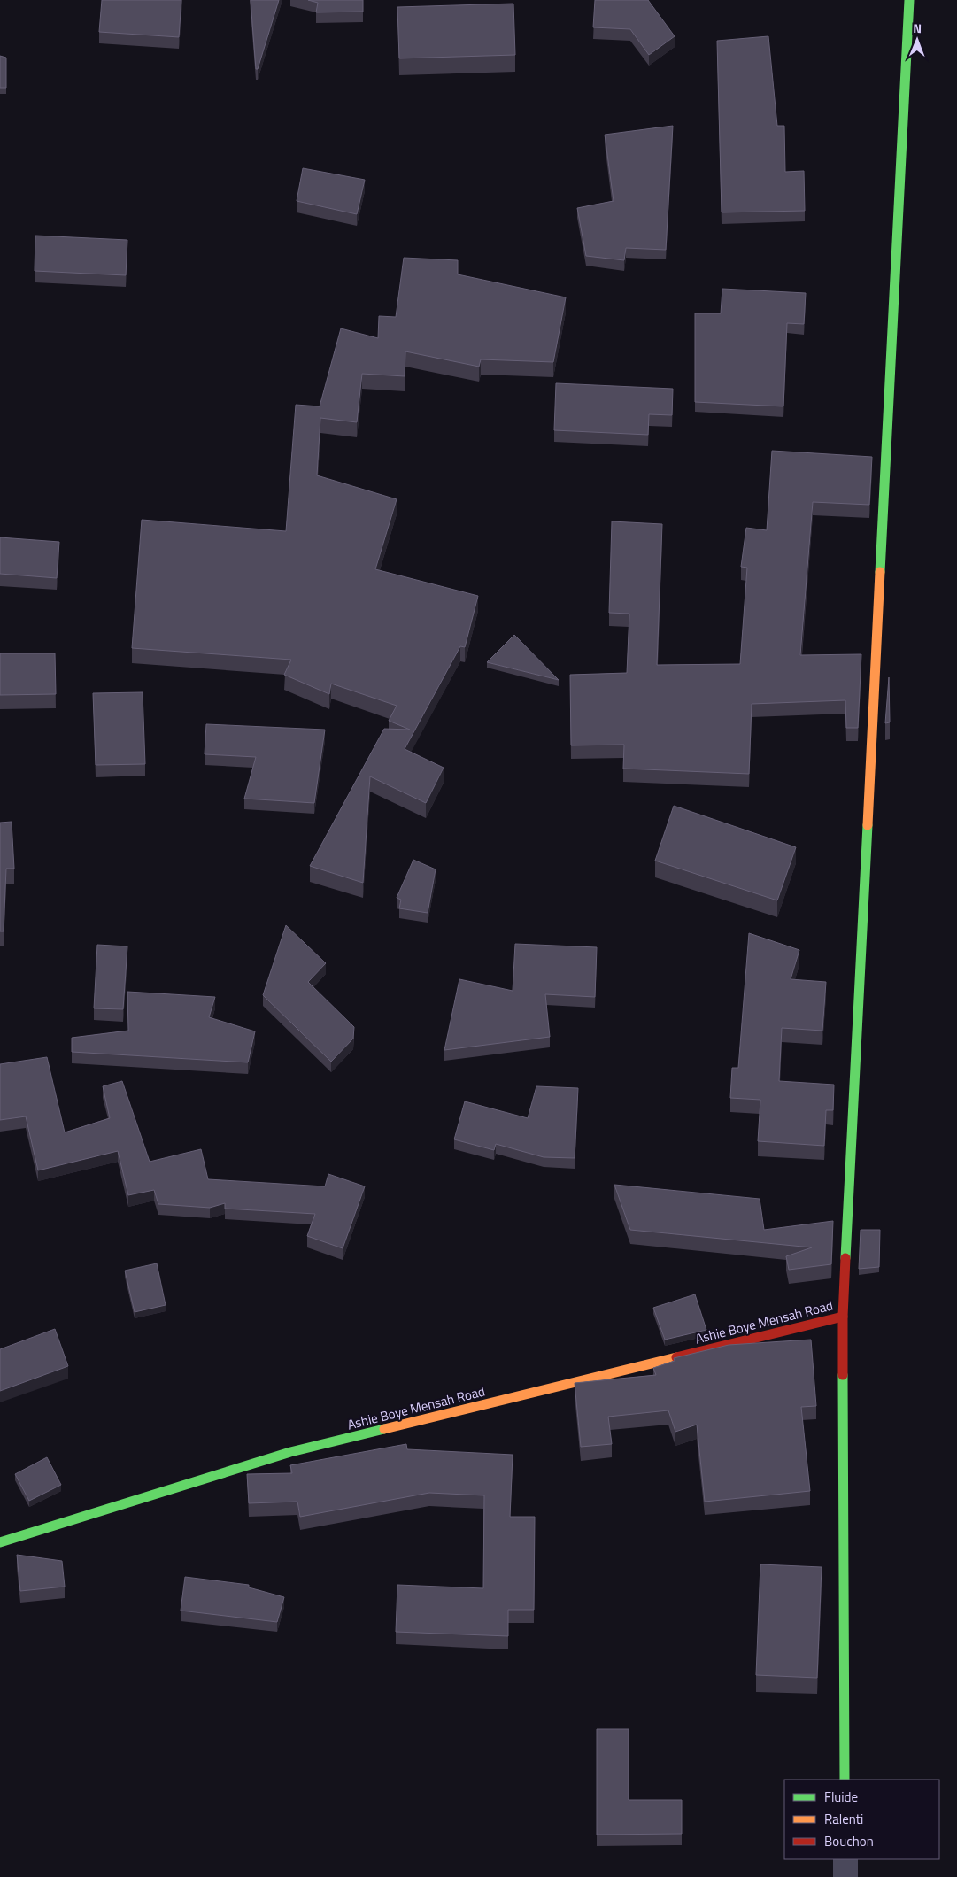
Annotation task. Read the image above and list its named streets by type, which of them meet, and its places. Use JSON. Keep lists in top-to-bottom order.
{
  "streets": {
    "street": ["Ashie Boye Mensah Road"]
  },
  "legend": ["Fluide", "Ralenti", "Bouchon"],
  "north": "top"
}
